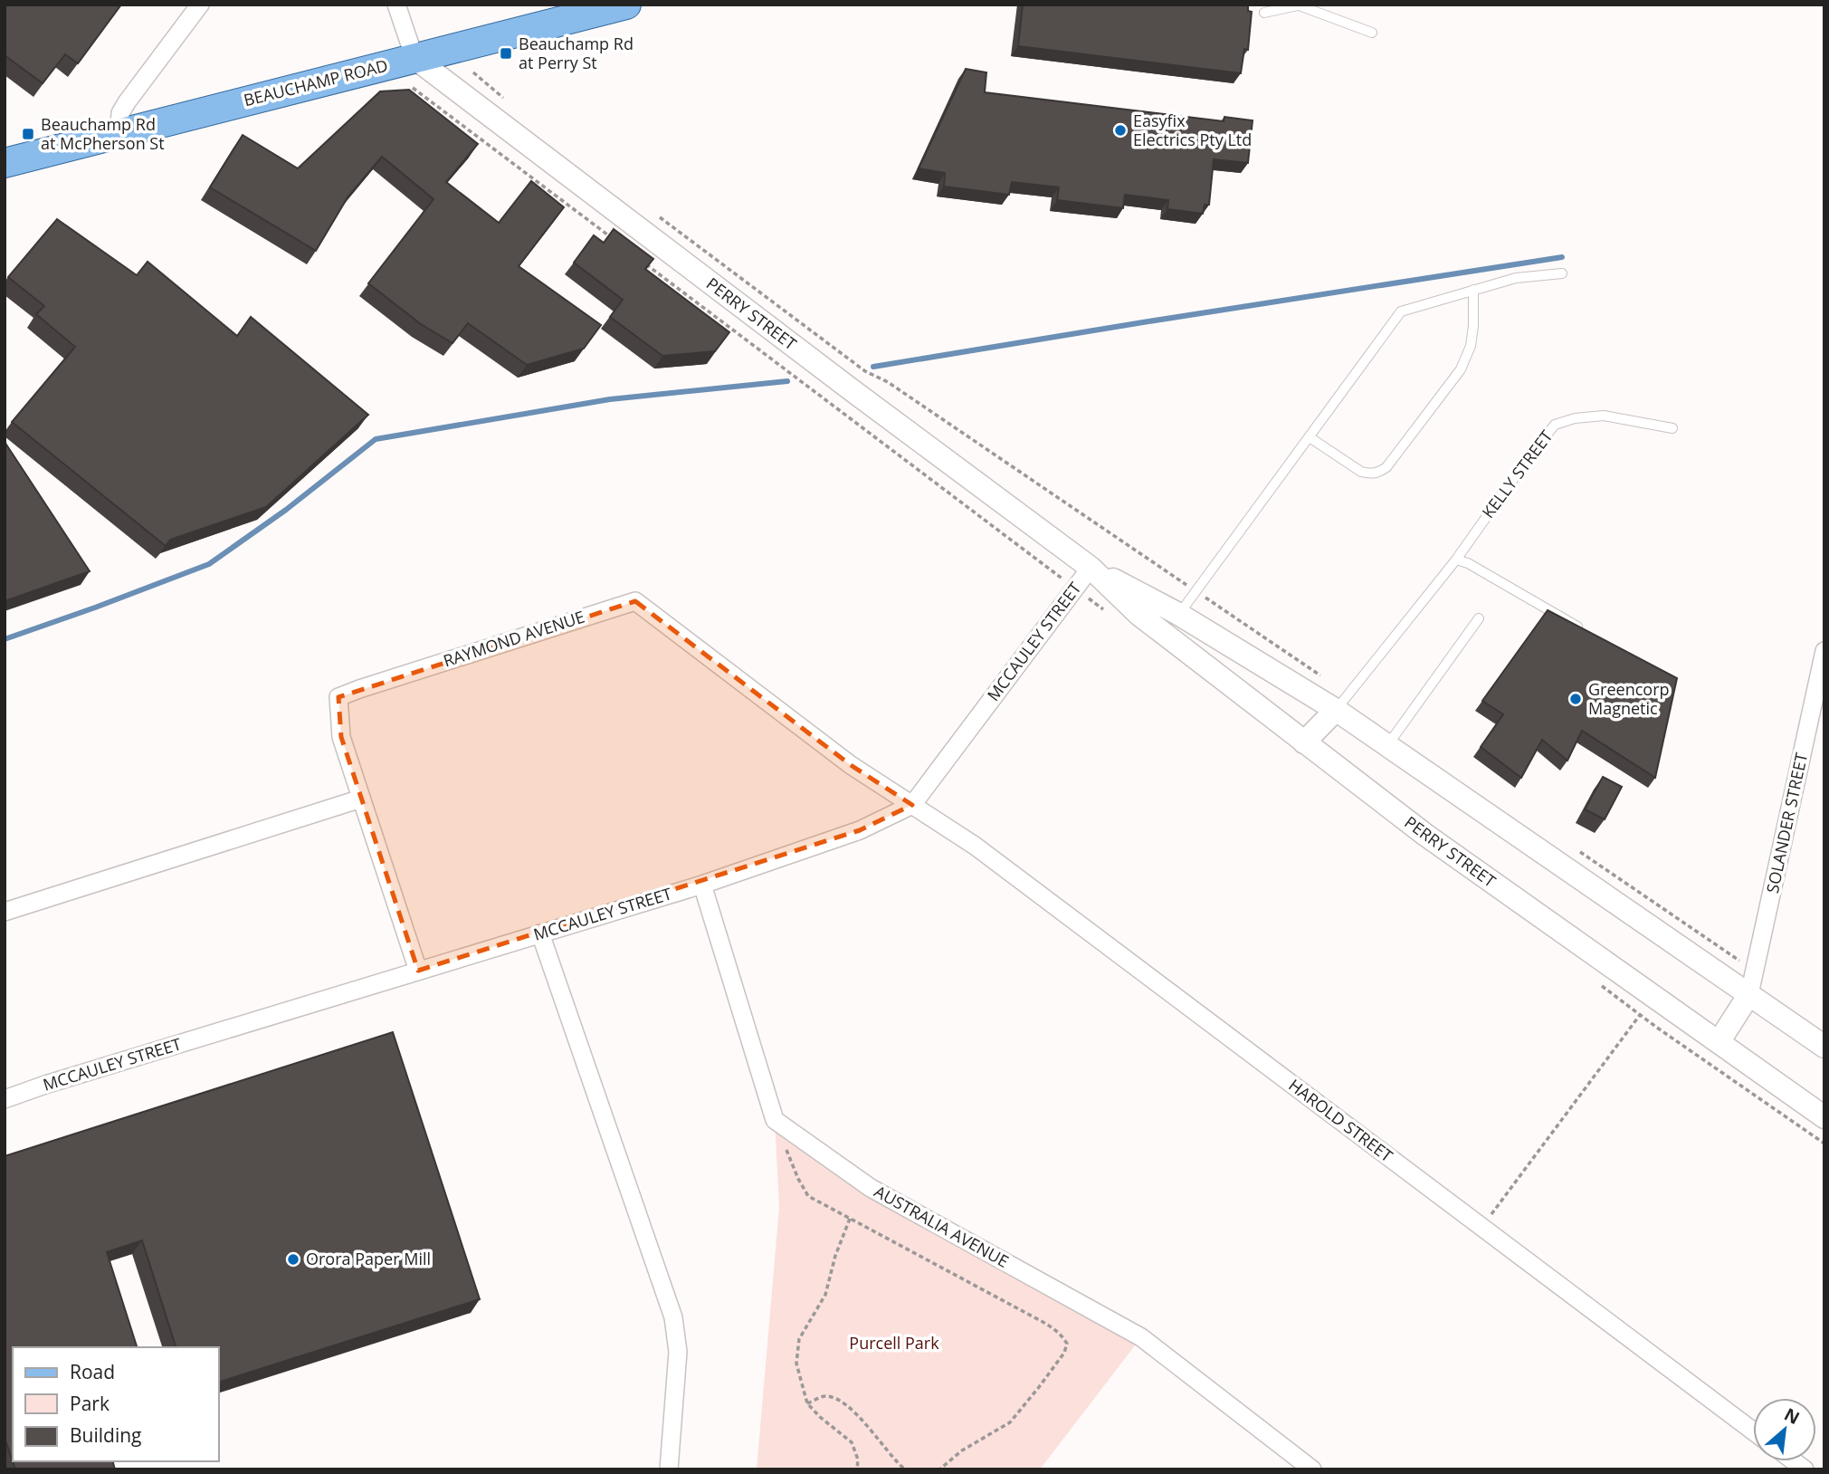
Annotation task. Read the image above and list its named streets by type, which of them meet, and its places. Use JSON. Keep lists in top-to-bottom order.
{
  "streets": {
    "main road": ["BEAUCHAMP ROAD"],
    "street": [
      "PERRY STREET",
      "RAYMOND AVENUE",
      "MCCAULEY STREET",
      "SOLANDER STREET",
      "HAROLD STREET",
      "AUSTRALIA AVENUE"
    ],
    "lane": ["KELLY STREET"]
  },
  "crossings": [
    ["BEAUCHAMP ROAD", "PERRY STREET"],
    ["PERRY STREET", "KELLY STREET"],
    ["PERRY STREET", "MCCAULEY STREET"],
    ["PERRY STREET", "SOLANDER STREET"],
    ["RAYMOND AVENUE", "MCCAULEY STREET"],
    ["RAYMOND AVENUE", "HAROLD STREET"],
    ["MCCAULEY STREET", "HAROLD STREET"]
  ],
  "parks": ["Purcell Park"],
  "places": {
    "transit": ["Beauchamp Rd at Perry St", "Beauchamp Rd at McPherson St"],
    "other": ["Easyfix Electrics Pty Ltd", "Greencorp Magnetic", "Orora Paper Mill"]
  },
  "legend": ["Road", "Park", "Building"],
  "north": "top right"
}
